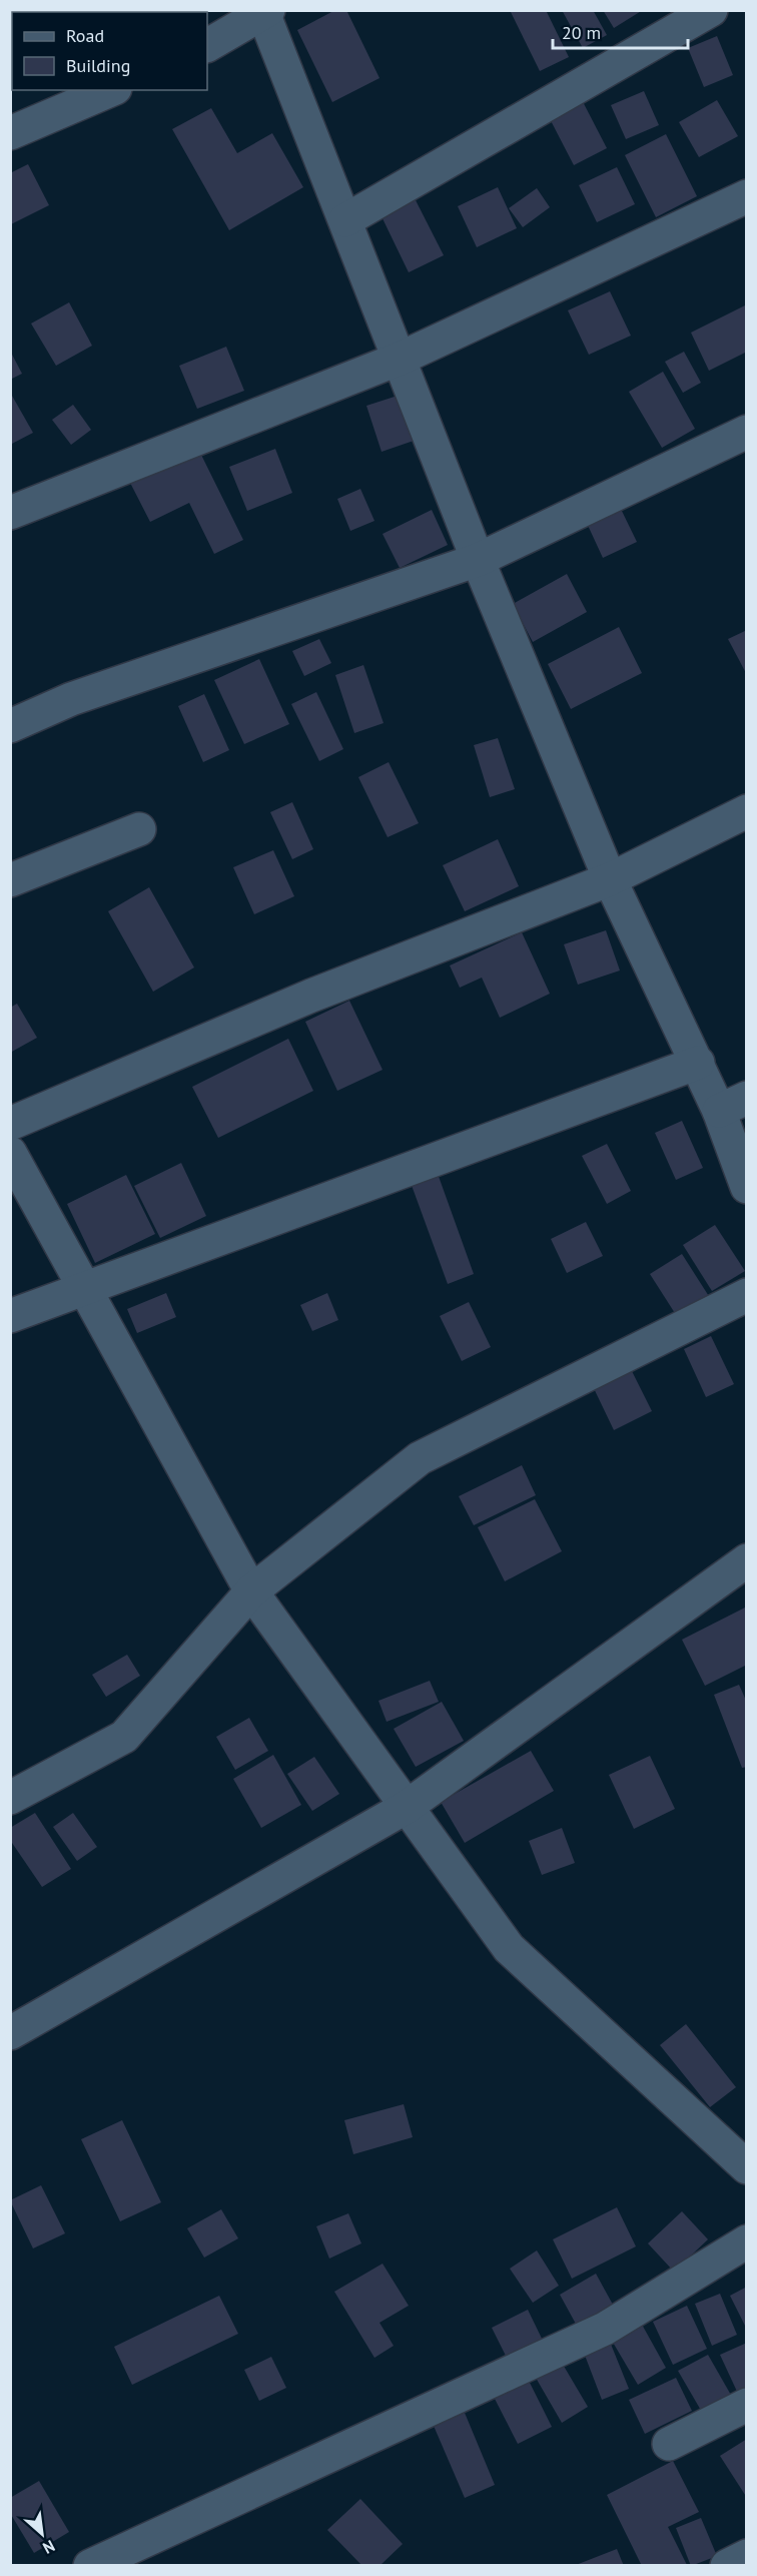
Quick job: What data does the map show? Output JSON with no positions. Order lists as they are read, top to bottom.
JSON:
{
  "legend": ["Road", "Building"],
  "scale_bar": "20 m",
  "north": "bottom right"
}
